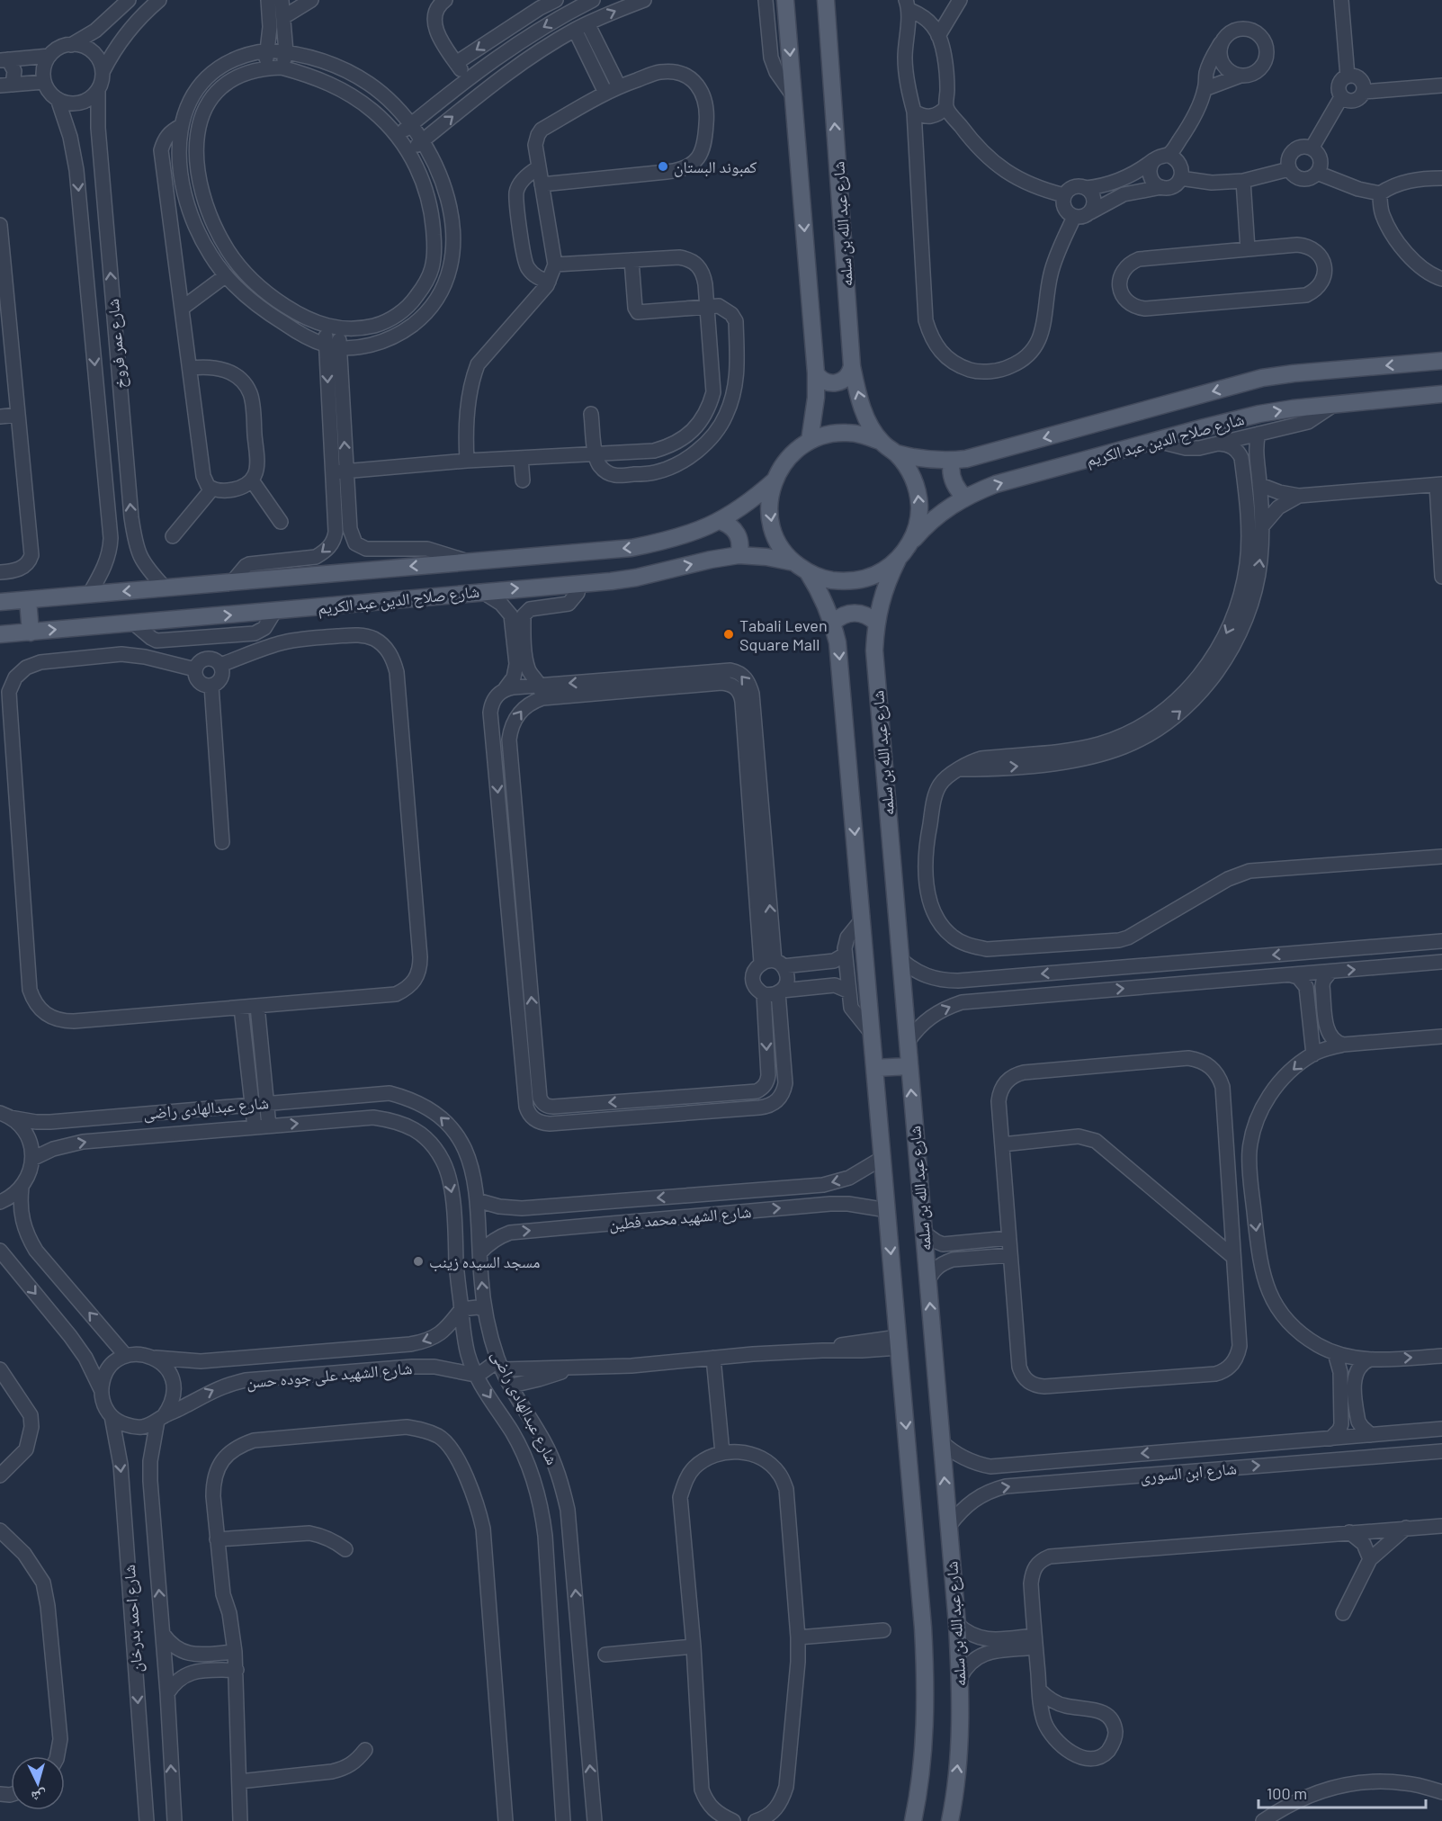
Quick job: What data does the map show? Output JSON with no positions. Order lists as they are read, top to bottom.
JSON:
{
  "streets": {
    "main road": ["شارع عبد الله بن سلمه", "شارع صلاح الدين عبد الكريم"],
    "street": [
      "شارع عمر فروخ",
      "شارع عبدالهادى راضى",
      "شارع الشهيد محمد فطين",
      "شارع الشهيد على جوده حسن",
      "شارع ابن السورى",
      "شارع احمد بدرخان"
    ]
  },
  "crossings": [
    ["شارع عبد الله بن سلمه", "شارع صلاح الدين عبد الكريم"],
    ["شارع عبد الله بن سلمه", "شارع الشهيد محمد فطين"],
    ["شارع عبد الله بن سلمه", "شارع ابن السورى"],
    ["شارع عمر فروخ", "شارع صلاح الدين عبد الكريم"],
    ["شارع عبدالهادى راضى", "شارع الشهيد محمد فطين"],
    ["شارع عبدالهادى راضى", "شارع الشهيد على جوده حسن"],
    ["شارع الشهيد على جوده حسن", "شارع احمد بدرخان"]
  ],
  "places": ["كمبوند البستان", "Tabali Leven Square Mall", "مسجد السيده زينب"],
  "scale_bar": "100 m",
  "north": "bottom"
}
